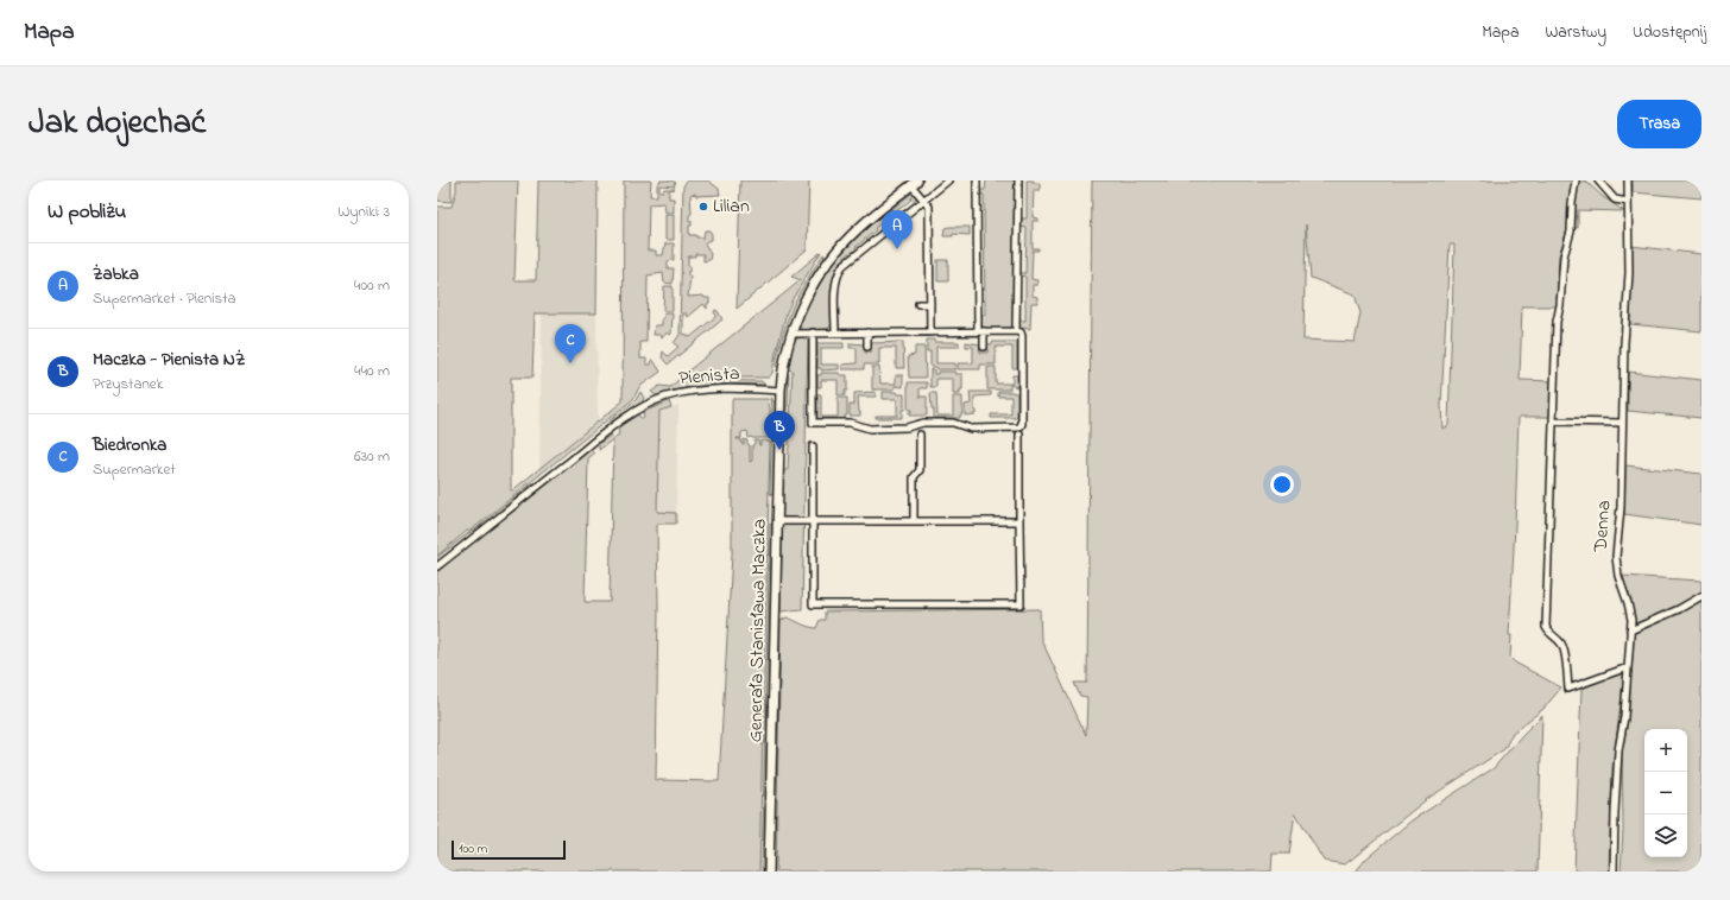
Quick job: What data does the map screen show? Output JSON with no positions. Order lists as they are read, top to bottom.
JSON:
{
  "streets": {
    "street": ["Pienista", "Denna", "Generała Stanisława Maczka"]
  },
  "crossings": [
    ["Pienista", "Generała Stanisława Maczka"]
  ],
  "places": ["Lilian"],
  "scale_bar": "100 m",
  "page": {
    "header": "Mapa",
    "nav": ["Mapa", "Warstwy", "Udostępnij"],
    "title": "Jak dojechać",
    "buttons": "Trasa",
    "heading": ["W pobliżu", "Wyniki: 3"],
    "pins": ["A", "C", "B"],
    "list": [
      {
        "mark": "A",
        "name": "Żabka",
        "note": "Supermarket · Pienista",
        "value": "400 m"
      },
      {
        "mark": "B",
        "name": "Maczka - Pienista NŻ",
        "note": "Przystanek",
        "value": "440 m"
      },
      {
        "mark": "C",
        "name": "Biedronka",
        "note": "Supermarket",
        "value": "630 m"
      }
    ],
    "map_buttons": ["+", "−"],
    "scale": "100 m"
  }
}
